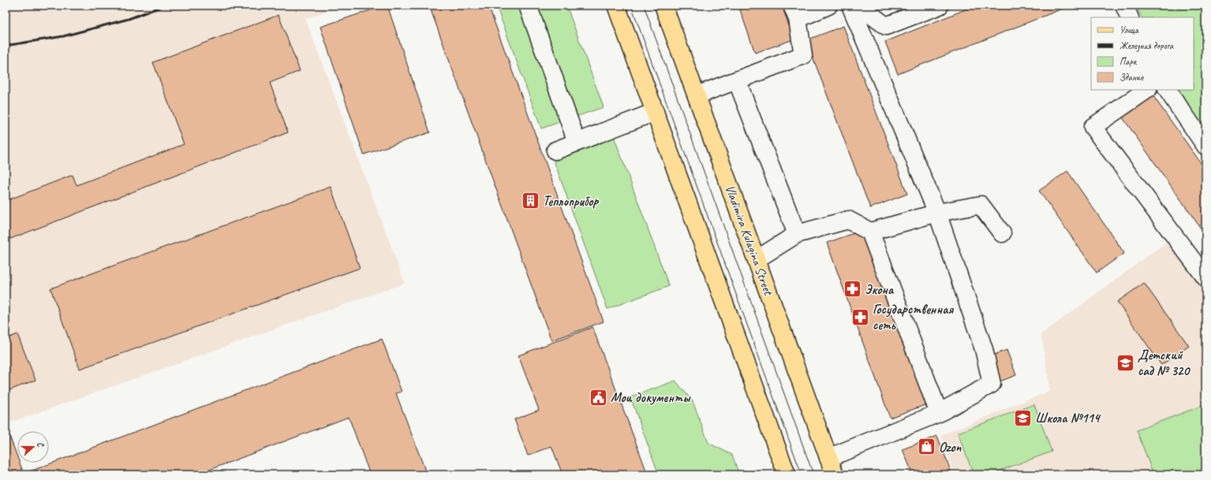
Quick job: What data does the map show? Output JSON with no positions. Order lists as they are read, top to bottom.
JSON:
{
  "streets": {
    "main road": ["Vladimira Kulagina Street"]
  },
  "places": {
    "building": ["Теплоприбор"],
    "pharmacy": ["Экона", "Государственная сеть"],
    "school or university": ["Детский сад № 320", "Школа №114"],
    "public building": ["Мои документы"],
    "shop": ["Ozon"]
  },
  "legend": [
    "Улица",
    "Железная дорога",
    "Парк",
    "Здание"
  ],
  "north": "right"
}
